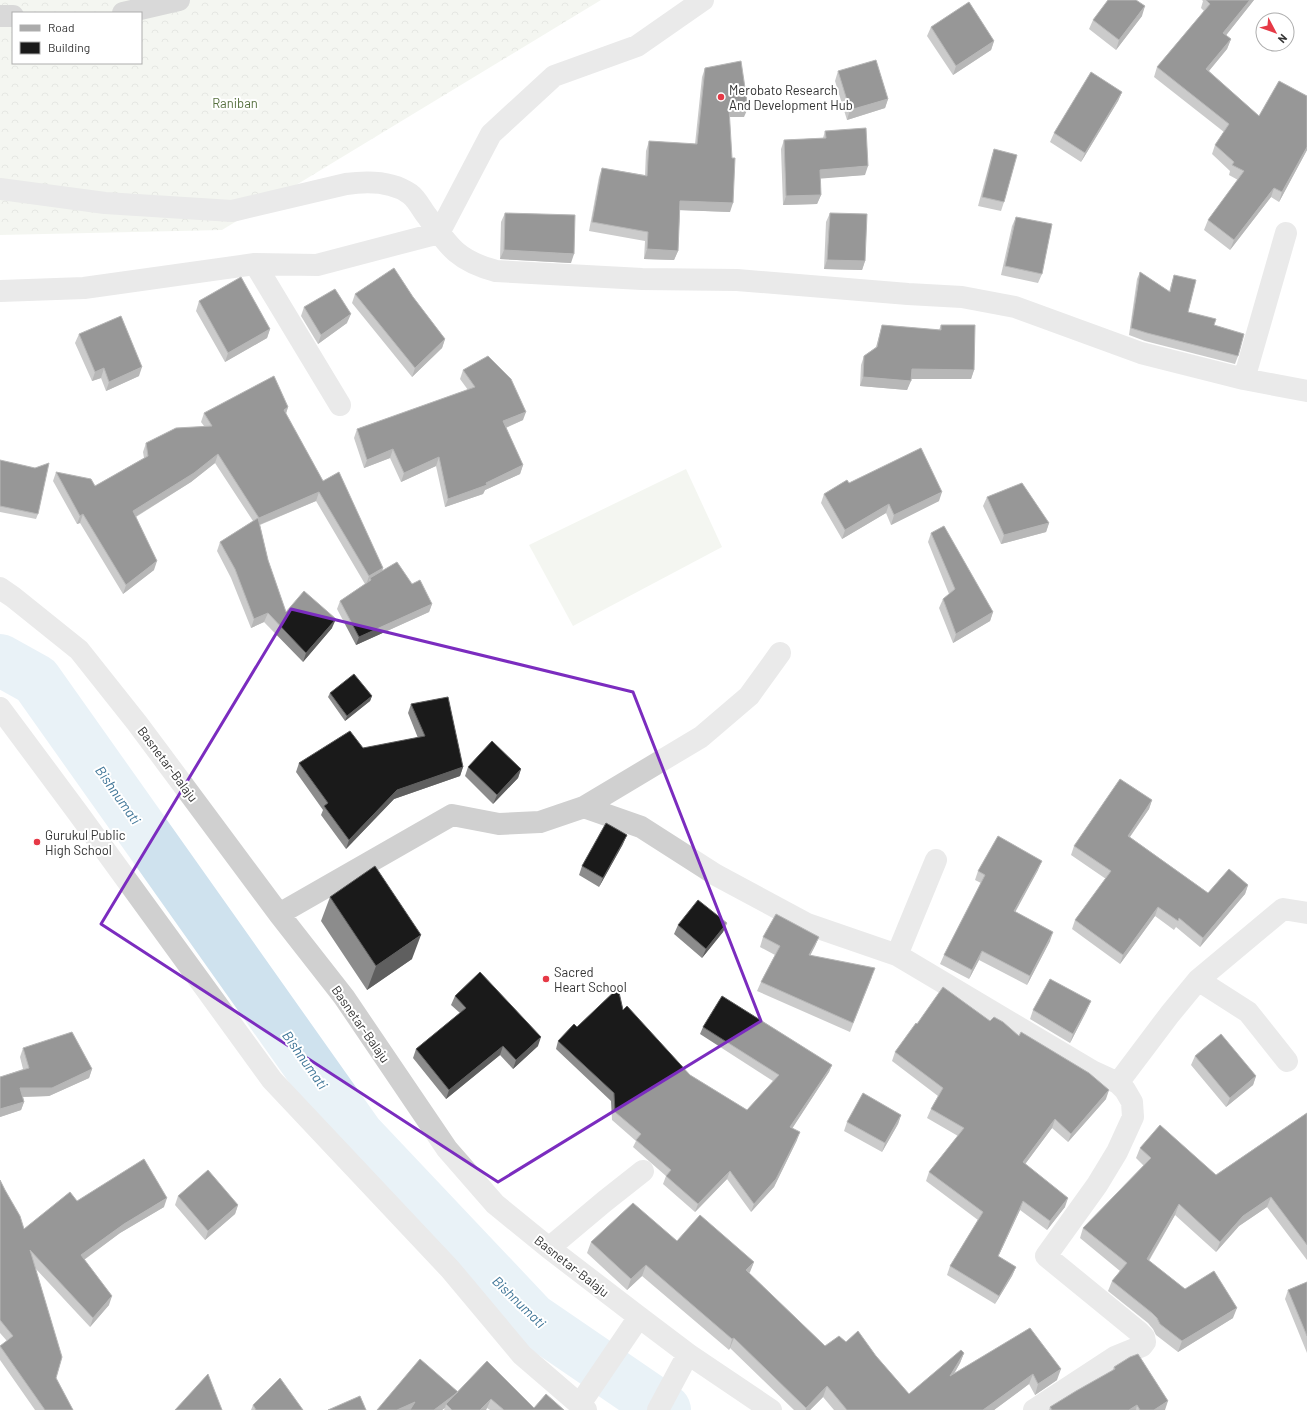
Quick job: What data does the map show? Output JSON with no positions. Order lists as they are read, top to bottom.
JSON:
{
  "streets": {
    "street": ["Basnetar-Balaju"]
  },
  "water": ["Bishnumati"],
  "parks": ["Raniban"],
  "places": ["Merobato Research And Development Hub", "Gurukul Public High School", "Sacred Heart School"],
  "legend": ["Road", "Building"],
  "north": "bottom right"
}
